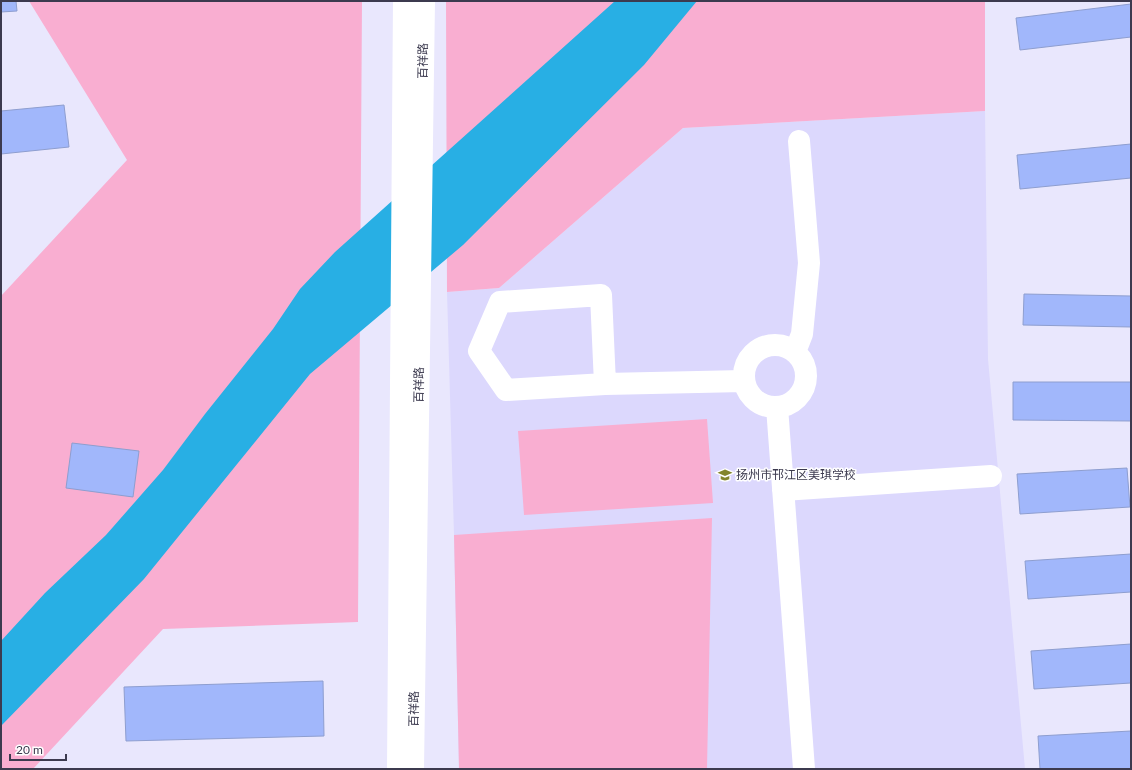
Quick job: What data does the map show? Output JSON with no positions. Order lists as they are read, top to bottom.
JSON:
{
  "streets": {
    "street": ["百祥路"]
  },
  "places": {
    "school or university": ["扬州市邗江区美琪学校"]
  },
  "scale_bar": "20 m"
}
